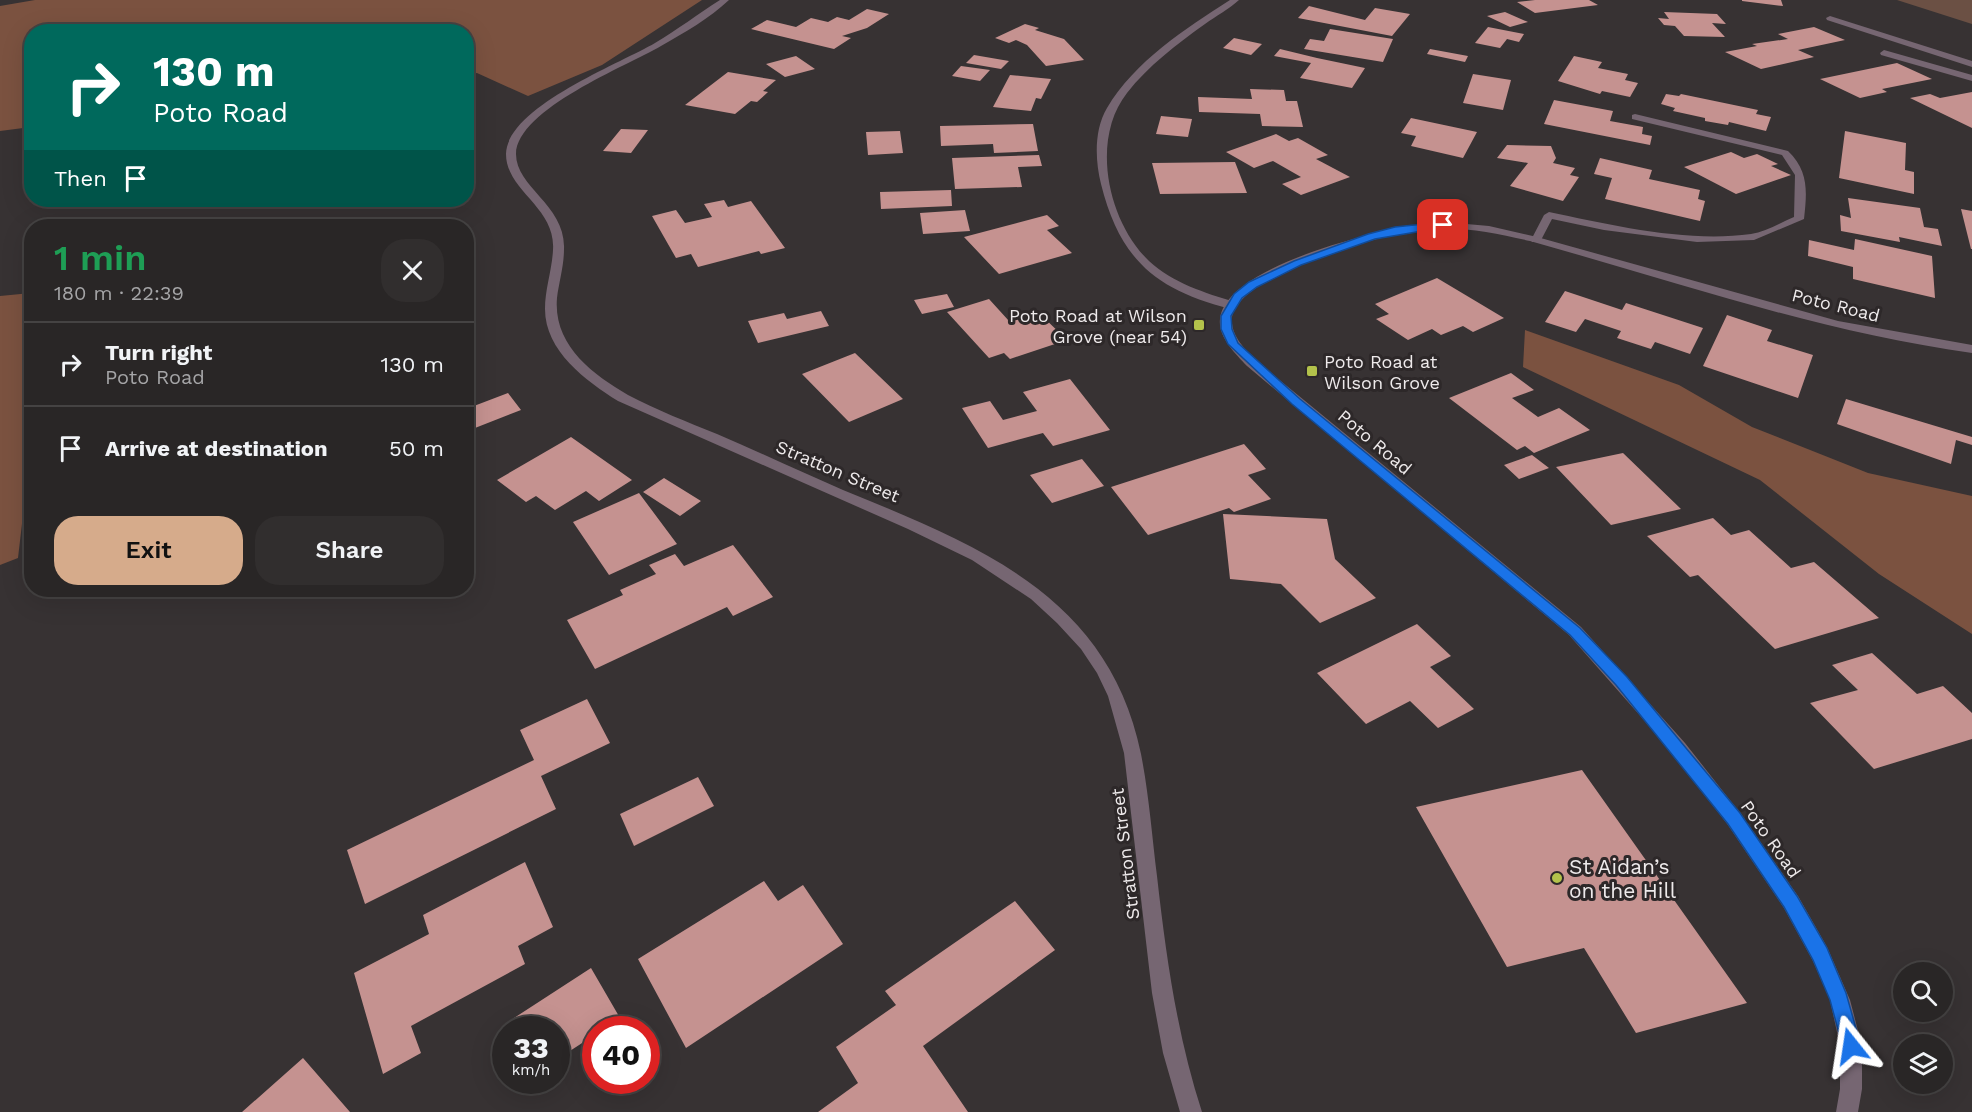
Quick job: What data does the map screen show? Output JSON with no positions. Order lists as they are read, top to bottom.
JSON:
{
  "streets": {
    "street": ["Poto Road", "Stratton Street"]
  },
  "places": {
    "transit": ["Poto Road at Wilson Grove (near 54)", "Poto Road at Wilson Grove"],
    "other": ["St Aidan’s on the Hill"]
  },
  "page": {
    "turn": ["130 m", "Poto Road"],
    "then": "Then",
    "heading": ["1 min", "180 m · 22:39"],
    "list": [
      {
        "name": "Turn right",
        "note": "Poto Road",
        "value": "130 m"
      },
      {
        "name": "Arrive at destination",
        "value": "50 m"
      }
    ],
    "buttons": ["Exit", "Share"],
    "speed": "33 km/h",
    "limit": "40"
  }
}
